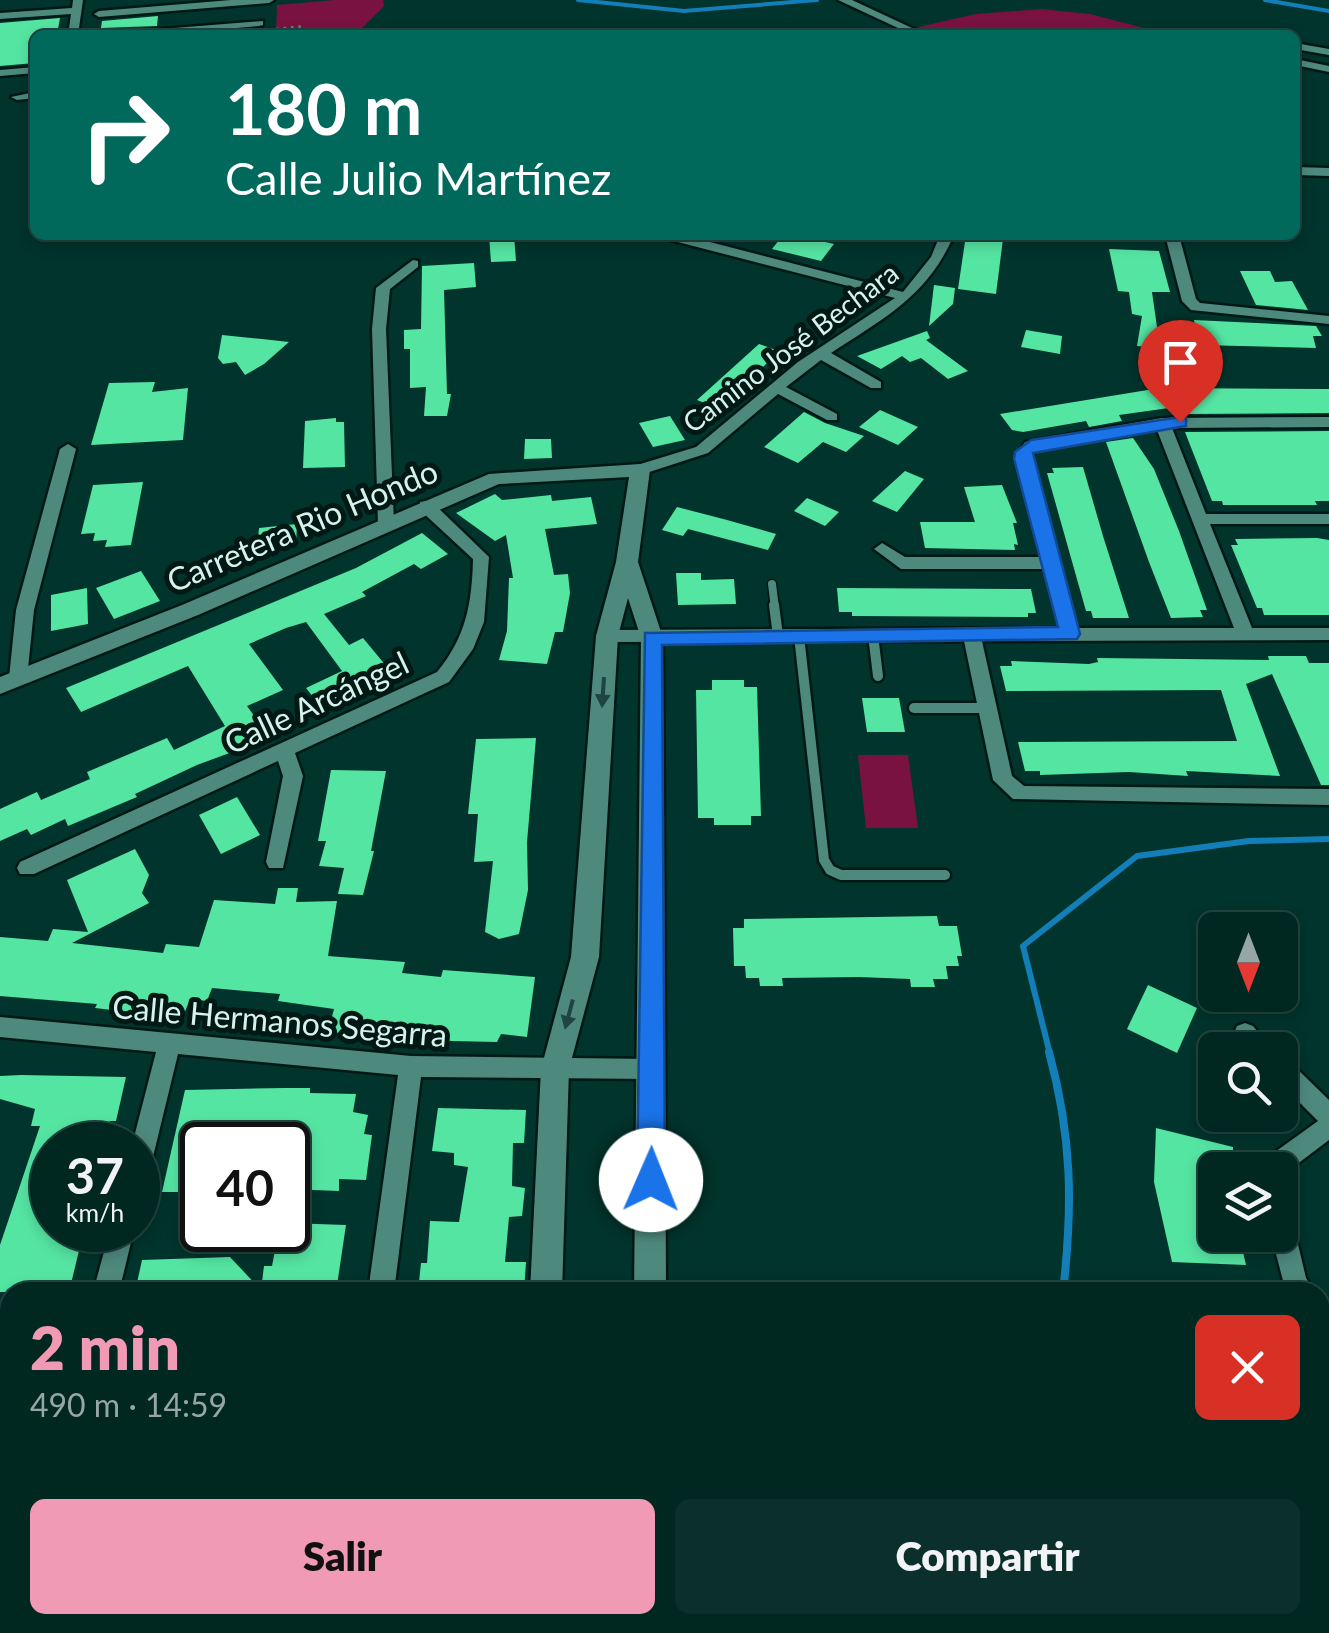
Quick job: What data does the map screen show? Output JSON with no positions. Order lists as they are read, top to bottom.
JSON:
{
  "streets": {
    "street": [
      "Camino José Bechara",
      "Carretera Rio Hondo",
      "Calle Arcángel",
      "Calle Hermanos Segarra"
    ]
  },
  "crossings": [
    ["Camino José Bechara", "Carretera Rio Hondo"],
    ["Carretera Rio Hondo", "Calle Arcángel"]
  ],
  "north": "bottom",
  "page": {
    "turn": ["180 m", "Calle Julio Martínez"],
    "speed": "37 km/h",
    "limit": "40",
    "heading": ["2 min", "490 m · 14:59"],
    "buttons": ["Salir", "Compartir"]
  }
}
